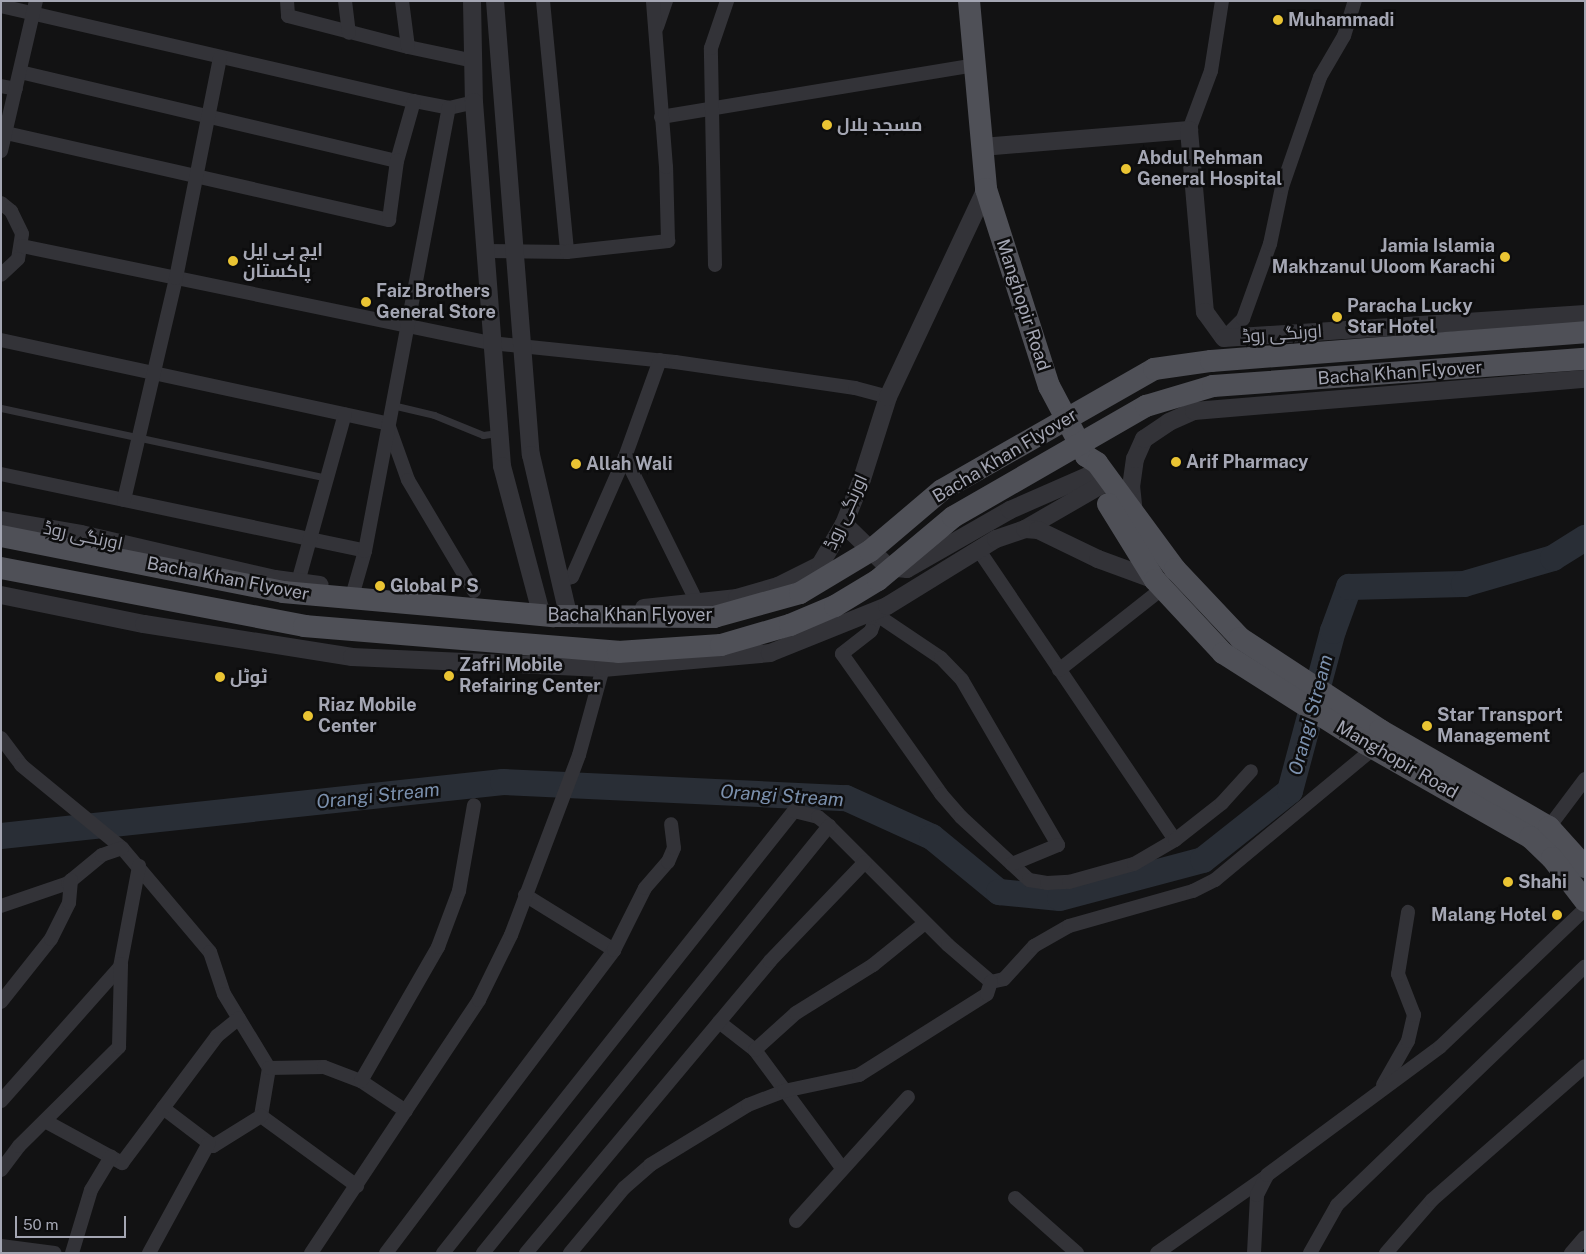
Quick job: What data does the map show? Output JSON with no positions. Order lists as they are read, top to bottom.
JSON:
{
  "streets": {
    "main road": ["Manghopir Road", "Bacha Khan Flyover"],
    "street": ["اورنگی روڈ"]
  },
  "crossings": [
    ["Manghopir Road", "اورنگی روڈ"]
  ],
  "water": ["Orangi Stream"],
  "places": [
    "Muhammadi",
    "مسجد بلال",
    "Abdul Rehman General Hospital",
    "Jamia Islamia Makhzanul Uloom Karachi",
    "ایچ بی ایل پاکستان",
    "Faiz Brothers General Store",
    "Paracha Lucky Star Hotel",
    "Arif Pharmacy",
    "Allah Wali",
    "Global P S",
    "Zafri Mobile Refairing Center",
    "ٹوٹل",
    "Riaz Mobile Center",
    "Star Transport Management",
    "Shahi",
    "Malang Hotel"
  ],
  "scale_bar": "50 m"
}
